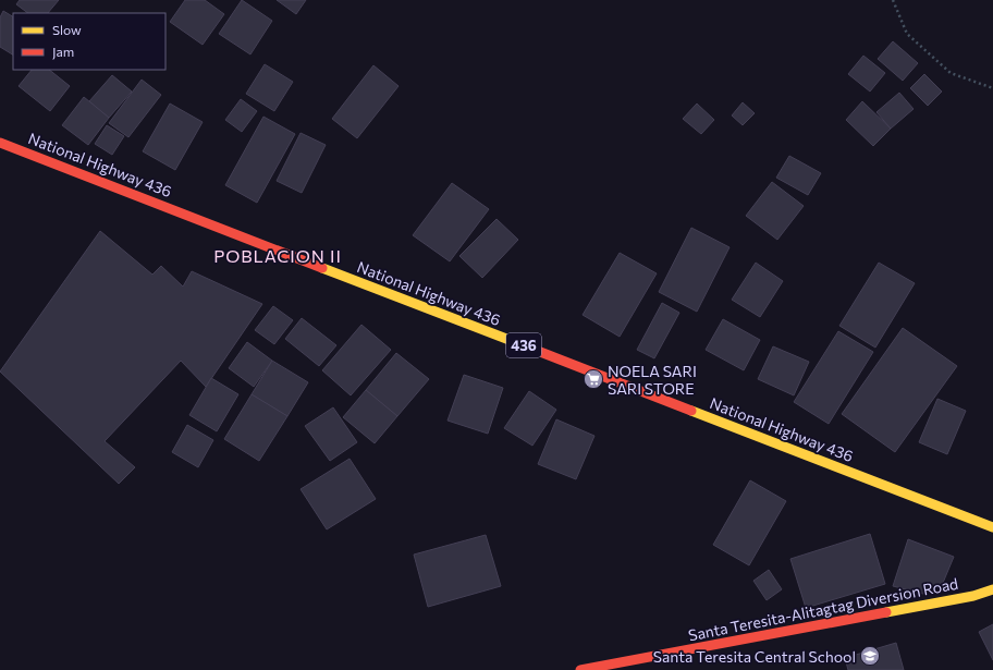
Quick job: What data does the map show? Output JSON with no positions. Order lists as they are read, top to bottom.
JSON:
{
  "streets": {
    "main road": ["National Highway 436", "436", "Santa Teresita-Alitagtag Diversion Road"]
  },
  "districts": ["POBLACION II"],
  "places": {
    "supermarket": ["NOELA SARI SARI STORE"],
    "school or university": ["Santa Teresita Central School"]
  },
  "legend": ["Slow", "Jam"]
}
